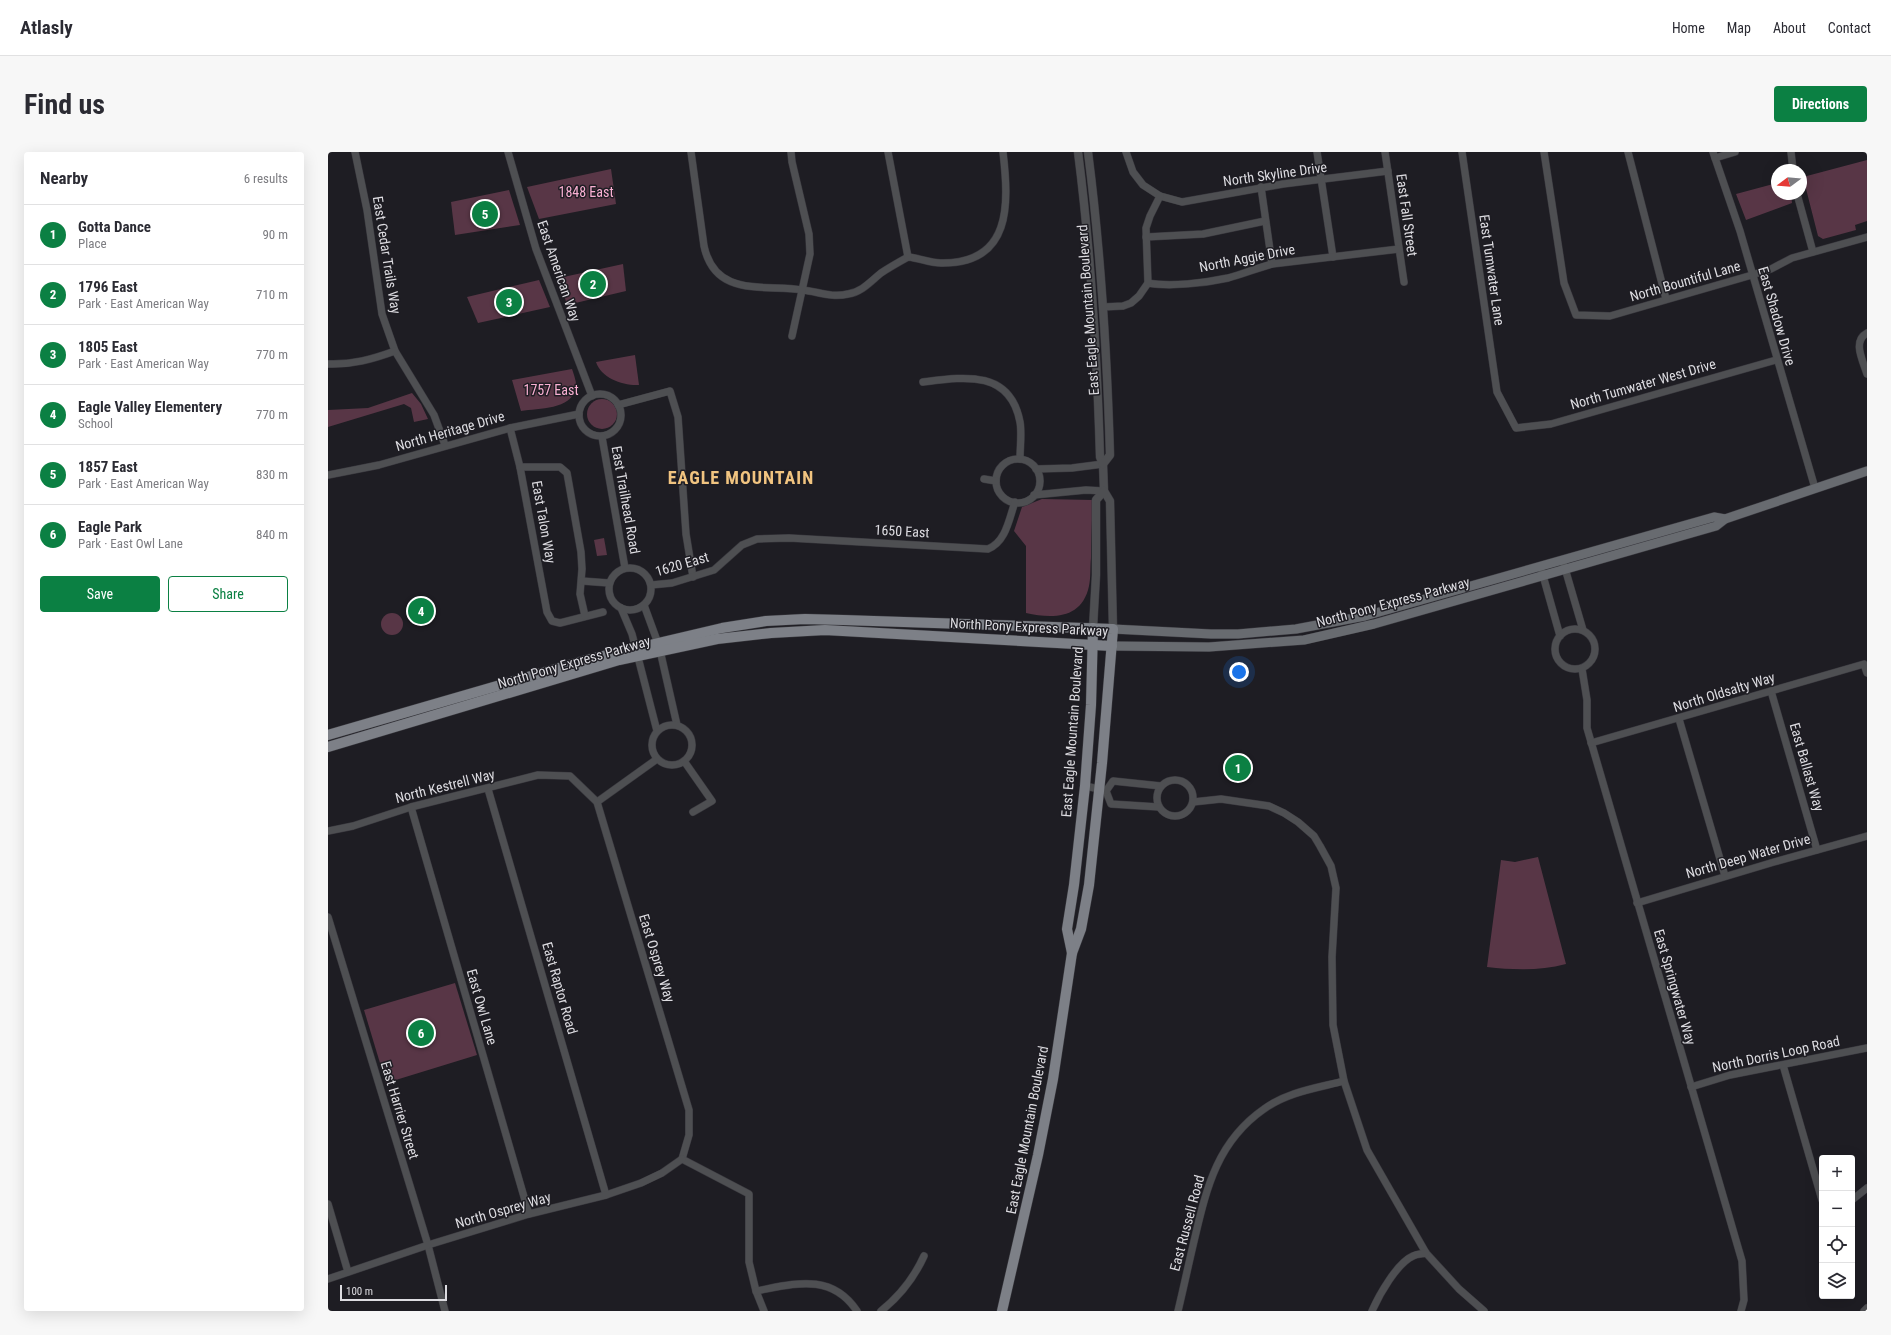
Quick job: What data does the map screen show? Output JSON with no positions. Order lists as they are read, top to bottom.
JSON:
{
  "streets": {
    "main road": ["East Eagle Mountain Boulevard", "North Pony Express Parkway"],
    "street": [
      "North Skyline Drive",
      "East Fall Street",
      "East Cedar Trails Way",
      "North Aggie Drive",
      "East Tumwater Lane",
      "East American Way",
      "North Bountiful Lane",
      "East Shadow Drive",
      "North Tumwater West Drive",
      "North Heritage Drive",
      "East Trailhead Road",
      "East Talon Way",
      "1650 East",
      "1620 East",
      "North Oldsalty Way",
      "East Ballast Way",
      "North Kestrell Way",
      "North Deep Water Drive",
      "East Osprey Way",
      "East Springwater Way",
      "East Raptor Road",
      "East Owl Lane",
      "North Dorris Loop Road",
      "East Harrier Street",
      "North Osprey Way",
      "East Russell Road"
    ]
  },
  "crossings": [
    ["North Skyline Drive", "East Fall Street"],
    ["East Fall Street", "North Aggie Drive"],
    ["East Cedar Trails Way", "North Heritage Drive"],
    ["East Tumwater Lane", "North Tumwater West Drive"],
    ["East American Way", "North Heritage Drive"],
    ["East American Way", "East Trailhead Road"],
    ["North Bountiful Lane", "East Shadow Drive"],
    ["East Eagle Mountain Boulevard", "North Pony Express Parkway"],
    ["East Shadow Drive", "North Tumwater West Drive"],
    ["East Shadow Drive", "North Pony Express Parkway"],
    ["North Heritage Drive", "East Trailhead Road"],
    ["North Heritage Drive", "East Talon Way"],
    ["East Trailhead Road", "1620 East"],
    ["1650 East", "1620 East"],
    ["North Oldsalty Way", "East Ballast Way"],
    ["North Oldsalty Way", "East Springwater Way"],
    ["East Ballast Way", "North Deep Water Drive"],
    ["North Kestrell Way", "East Osprey Way"],
    ["North Kestrell Way", "East Raptor Road"],
    ["North Kestrell Way", "East Owl Lane"],
    ["North Deep Water Drive", "East Springwater Way"],
    ["East Osprey Way", "North Osprey Way"],
    ["East Springwater Way", "North Dorris Loop Road"],
    ["East Raptor Road", "North Osprey Way"],
    ["East Owl Lane", "North Osprey Way"],
    ["East Harrier Street", "North Osprey Way"]
  ],
  "districts": ["EAGLE MOUNTAIN"],
  "parks": ["1848 East", "1757 East"],
  "scale_bar": "100 m",
  "north": "left",
  "page": {
    "header": "Atlasly",
    "nav": [
      "Home",
      "Map",
      "About",
      "Contact"
    ],
    "buttons": [
      "Directions",
      ["Save", "Share"]
    ],
    "title": "Find us",
    "heading": ["Nearby", "6 results"],
    "pins": [
      "5",
      "2",
      "3",
      "4",
      "1",
      "6"
    ],
    "list": [
      {
        "mark": "1",
        "name": "Gotta Dance",
        "note": "Place",
        "value": "90 m"
      },
      {
        "mark": "2",
        "name": "1796 East",
        "note": "Park · East American Way",
        "value": "710 m"
      },
      {
        "mark": "3",
        "name": "1805 East",
        "note": "Park · East American Way",
        "value": "770 m"
      },
      {
        "mark": "4",
        "name": "Eagle Valley Elementery",
        "note": "School",
        "value": "770 m"
      },
      {
        "mark": "5",
        "name": "1857 East",
        "note": "Park · East American Way",
        "value": "830 m"
      },
      {
        "mark": "6",
        "name": "Eagle Park",
        "note": "Park · East Owl Lane",
        "value": "840 m"
      }
    ],
    "map_buttons": ["+", "−"],
    "scale": "100 m"
  }
}
